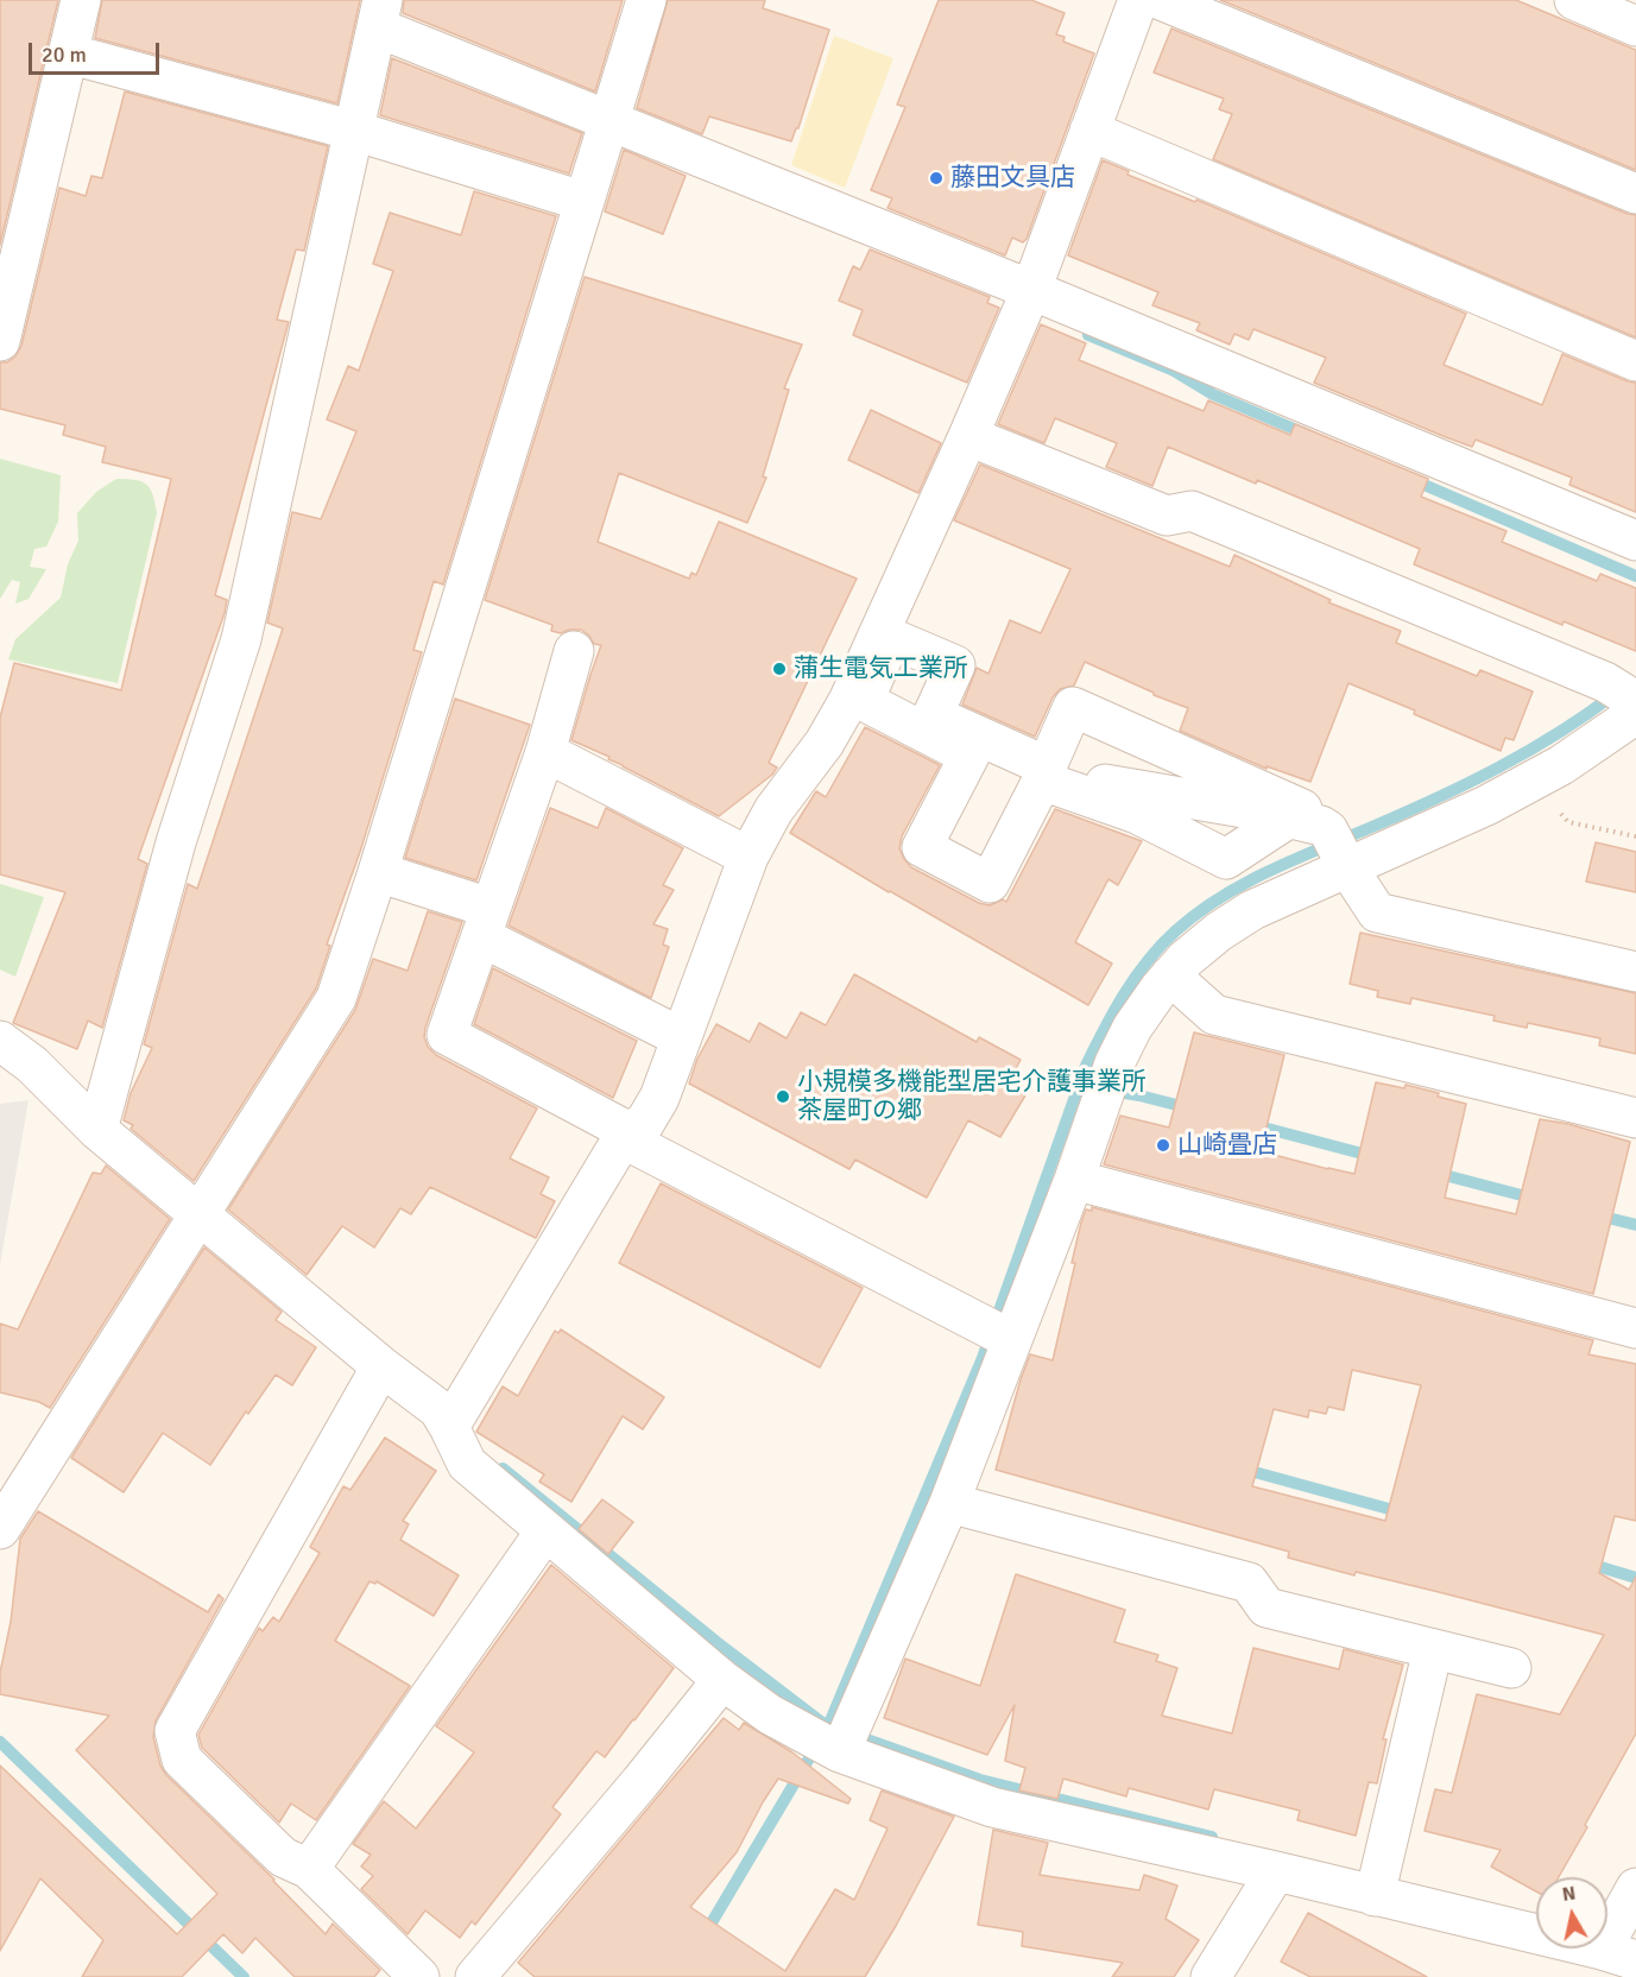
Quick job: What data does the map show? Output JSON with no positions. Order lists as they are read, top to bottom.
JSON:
{
  "places": [
    "藤田文具店",
    "蒲生電気工業所",
    "小規模多機能型居宅介護事業所 茶屋町の郷",
    "山崎畳店"
  ],
  "scale_bar": "20 m",
  "north": "top"
}
